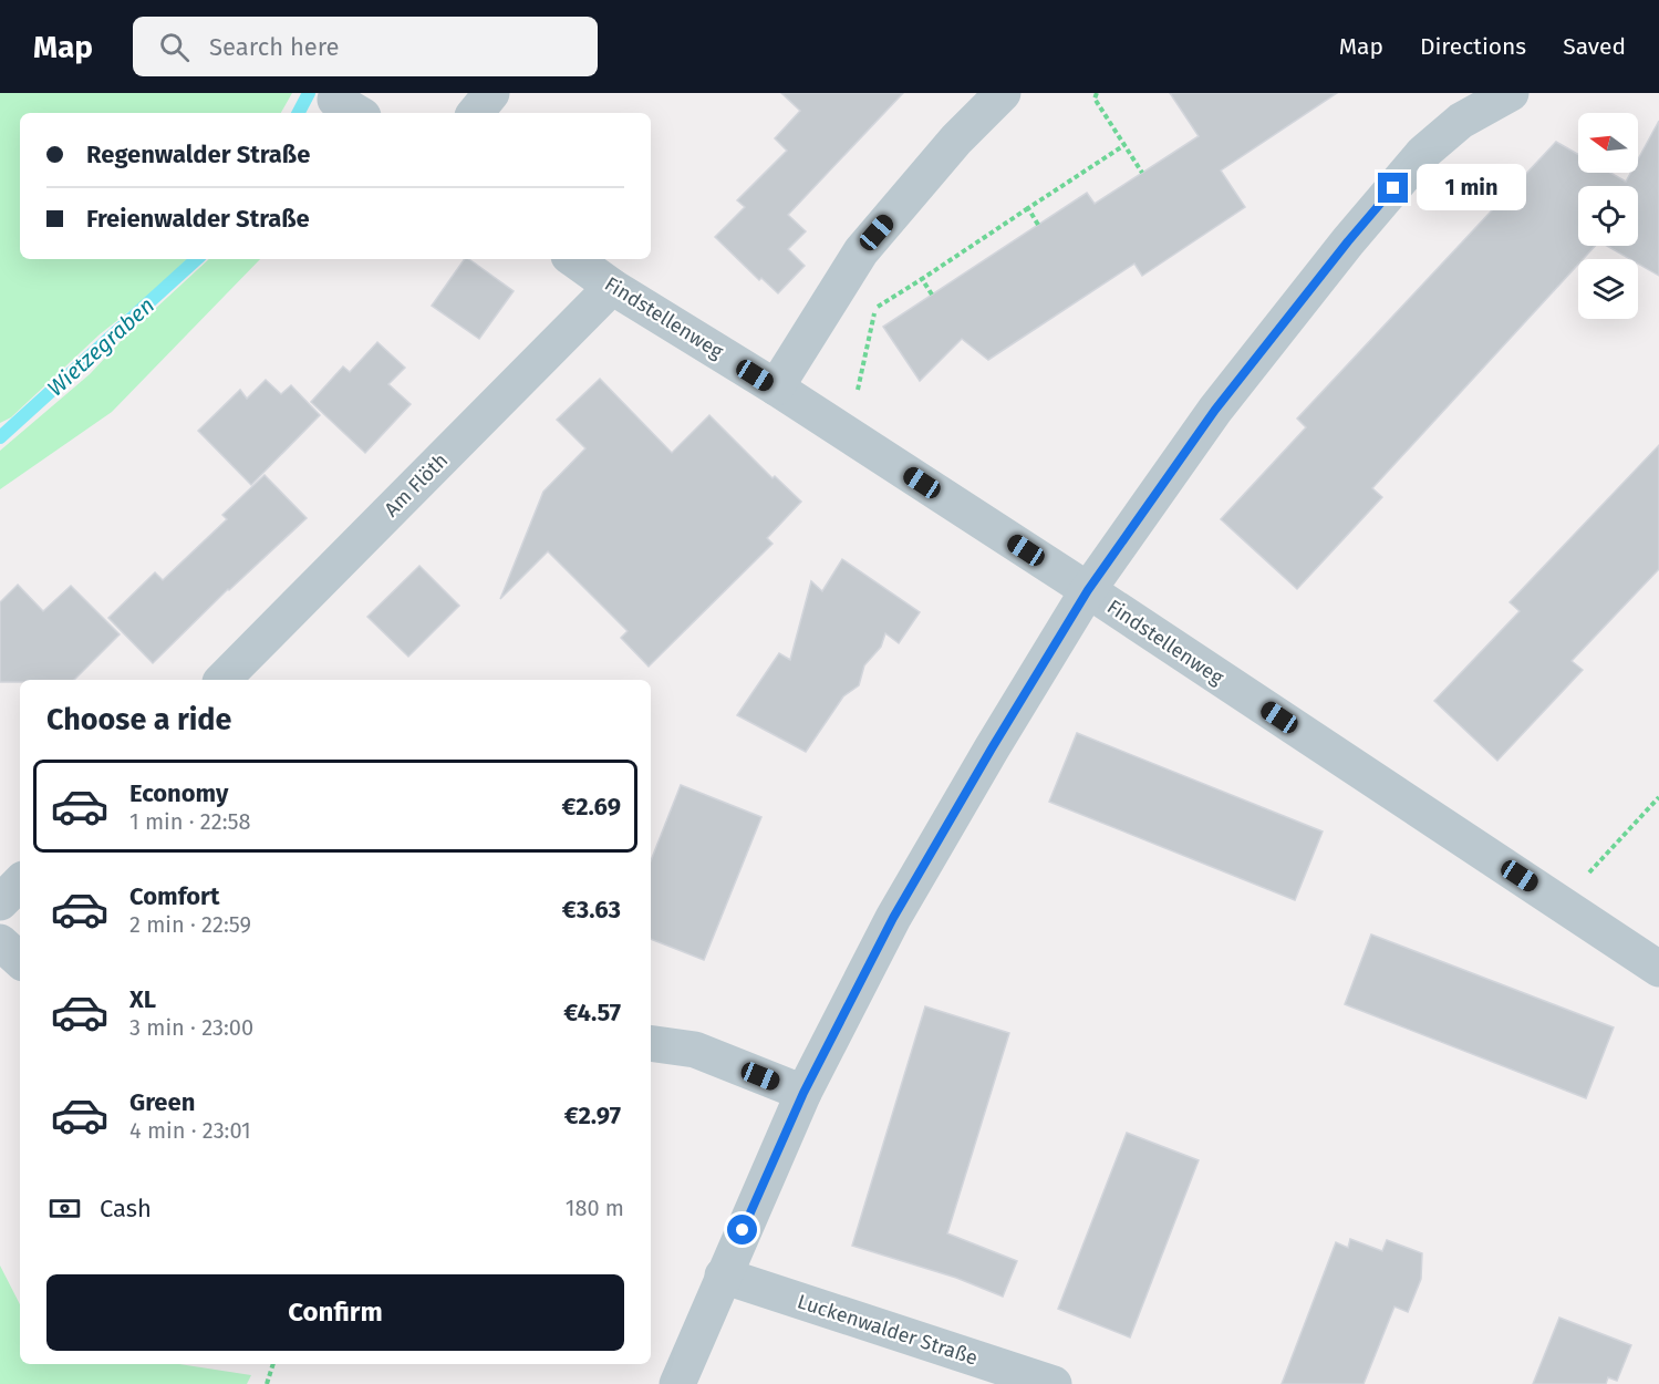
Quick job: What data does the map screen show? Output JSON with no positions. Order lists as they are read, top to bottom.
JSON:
{
  "streets": {
    "street": ["Findstellenweg", "Am Flöth", "Luckenwalder Straße"]
  },
  "crossings": [
    ["Findstellenweg", "Am Flöth"]
  ],
  "water": ["Wietzegraben"],
  "north": "left",
  "page": {
    "header": "Map",
    "search": "Search here",
    "nav": ["Map", "Directions", "Saved"],
    "banner": ["Regenwalder Straße", "Freienwalder Straße"],
    "bubble": "1 min",
    "heading": "Choose a ride",
    "list": [
      {
        "name": "Economy",
        "note": "1 min · 22:58",
        "value": "€2.69"
      },
      {
        "name": "Comfort",
        "note": "2 min · 22:59",
        "value": "€3.63"
      },
      {
        "name": "XL",
        "note": "3 min · 23:00",
        "value": "€4.57"
      },
      {
        "name": "Green",
        "note": "4 min · 23:01",
        "value": "€2.97"
      }
    ],
    "pay": ["Cash", "180 m"],
    "buttons": "Confirm"
  }
}
